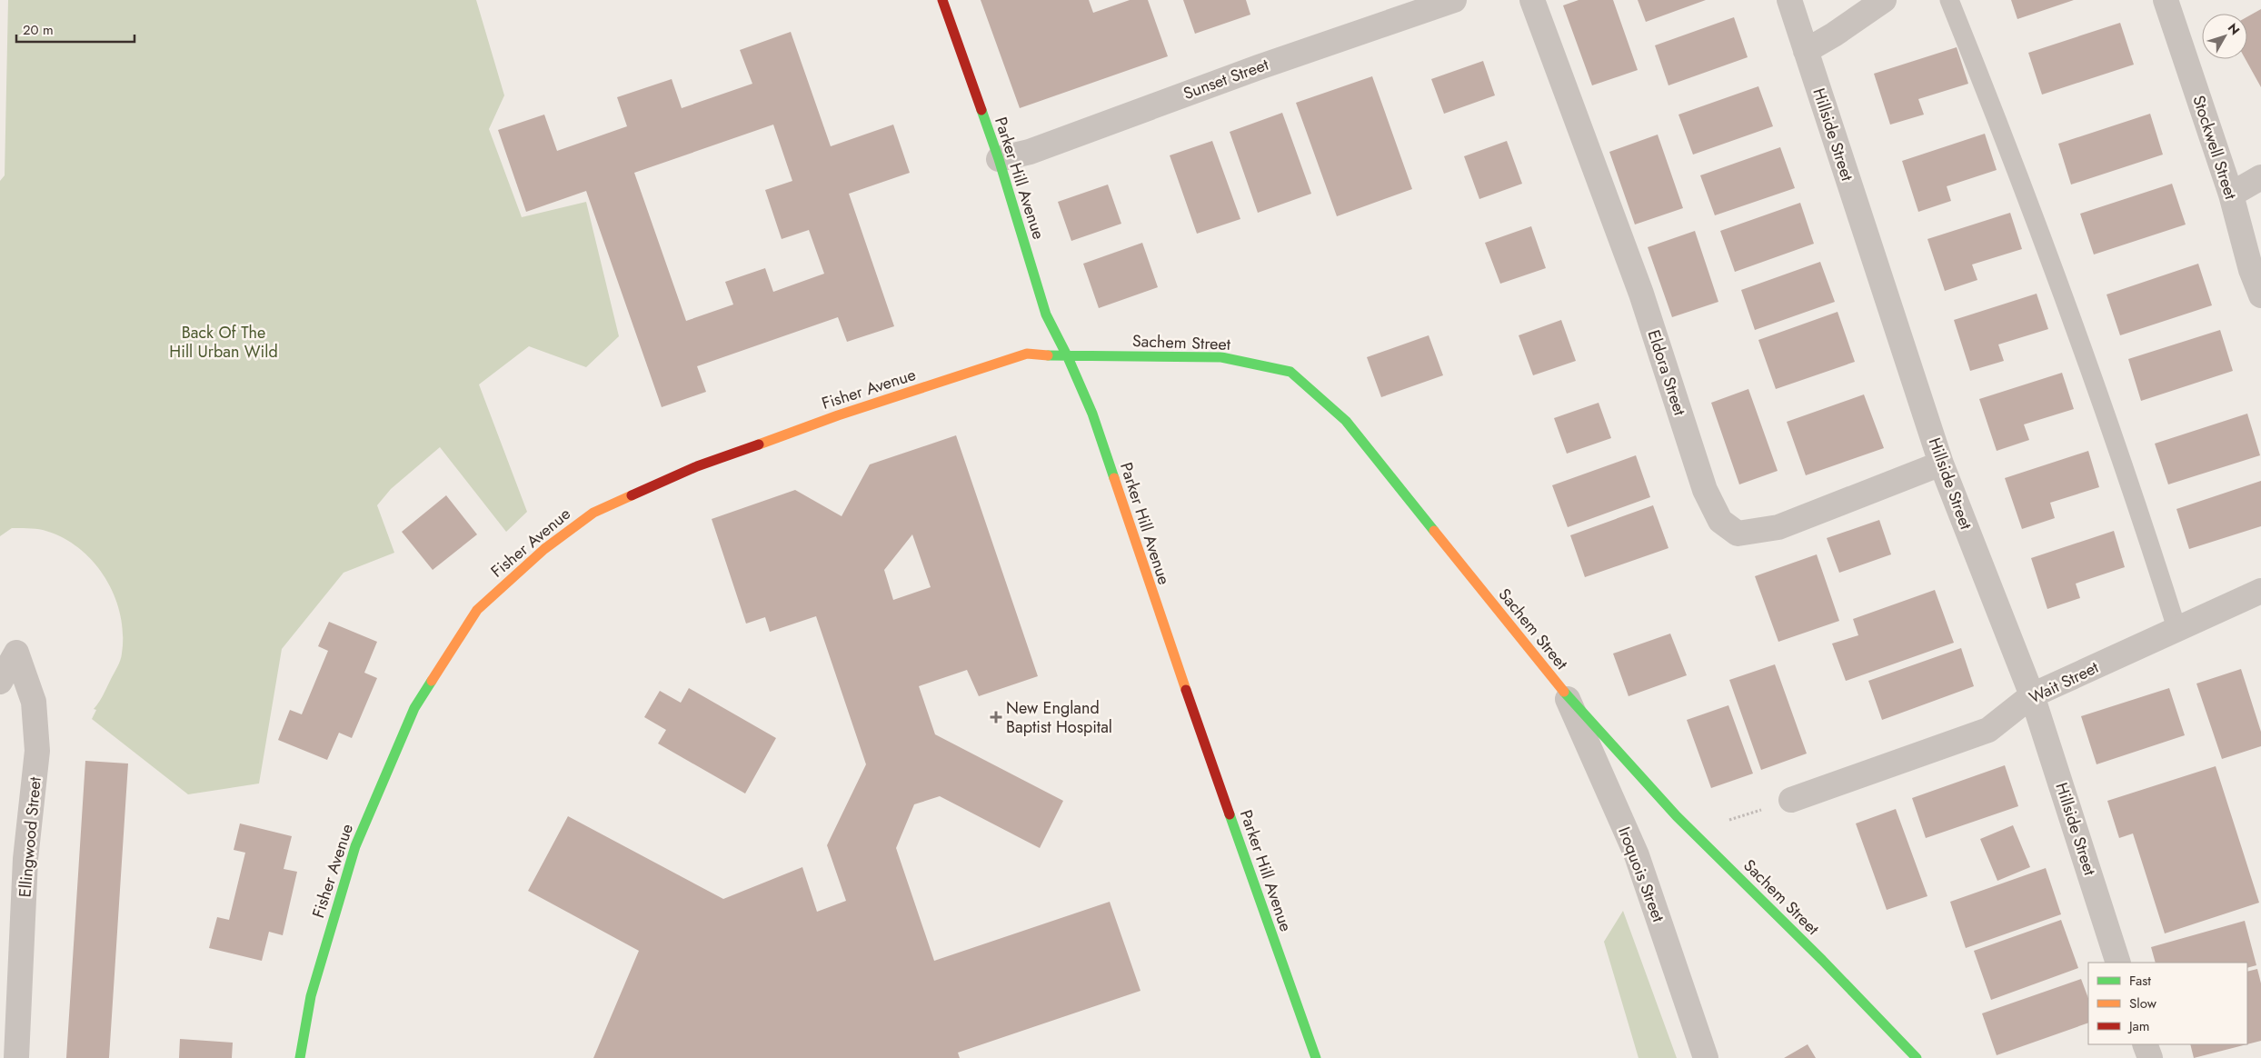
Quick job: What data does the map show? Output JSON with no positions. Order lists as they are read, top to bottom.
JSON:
{
  "streets": {
    "street": [
      "Sunset Street",
      "Hillside Street",
      "Stockwell Street",
      "Parker Hill Avenue",
      "Sachem Street",
      "Eldora Street",
      "Fisher Avenue",
      "Wait Street",
      "Ellingwood Street",
      "Iroquois Street"
    ]
  },
  "crossings": [
    ["Sunset Street", "Parker Hill Avenue"],
    ["Hillside Street", "Eldora Street"],
    ["Hillside Street", "Wait Street"],
    ["Parker Hill Avenue", "Sachem Street"],
    ["Parker Hill Avenue", "Fisher Avenue"],
    ["Sachem Street", "Fisher Avenue"],
    ["Sachem Street", "Iroquois Street"]
  ],
  "parks": ["Back Of The Hill Urban Wild"],
  "places": {
    "health": ["New England Baptist Hospital"]
  },
  "legend": ["Fast", "Slow", "Jam"],
  "scale_bar": "20 m",
  "north": "top right"
}
